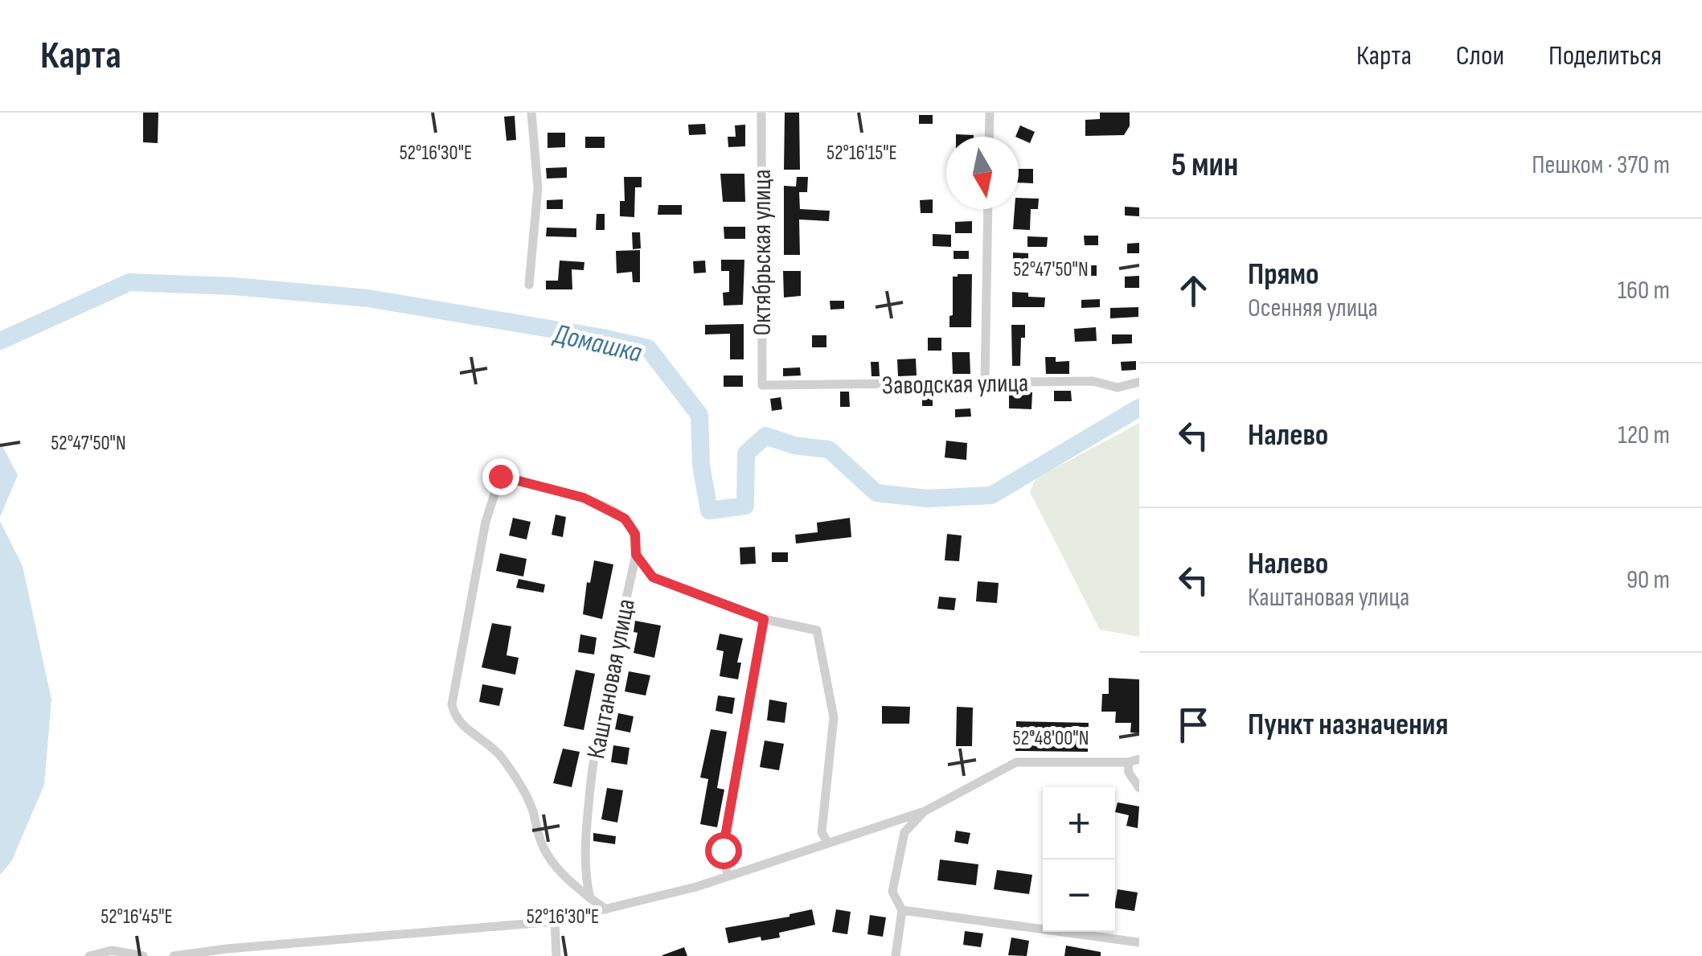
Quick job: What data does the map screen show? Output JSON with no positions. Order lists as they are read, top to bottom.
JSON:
{
  "streets": {
    "street": ["Октябрьская улица", "Заводская улица", "Каштановая улица"]
  },
  "crossings": [
    ["Октябрьская улица", "Заводская улица"]
  ],
  "water": ["Домашка"],
  "north": "bottom",
  "page": {
    "header": "Карта",
    "nav": ["Карта", "Слои", "Поделиться"],
    "heading": ["5 мин", "Пешком · 370 m"],
    "list": [
      ["Прямо", "Осенняя улица", "160 m"],
      ["Налево", "120 m"],
      ["Налево", "Каштановая улица", "90 m"],
      "Пункт назначения"
    ],
    "map_buttons": ["+", "−"]
  },
  "coordinates": [
    "52°16'30\"E",
    "52°16'15\"E",
    "52°47'50\"N",
    "52°48'00\"N",
    "52°16'45\"E"
  ]
}
